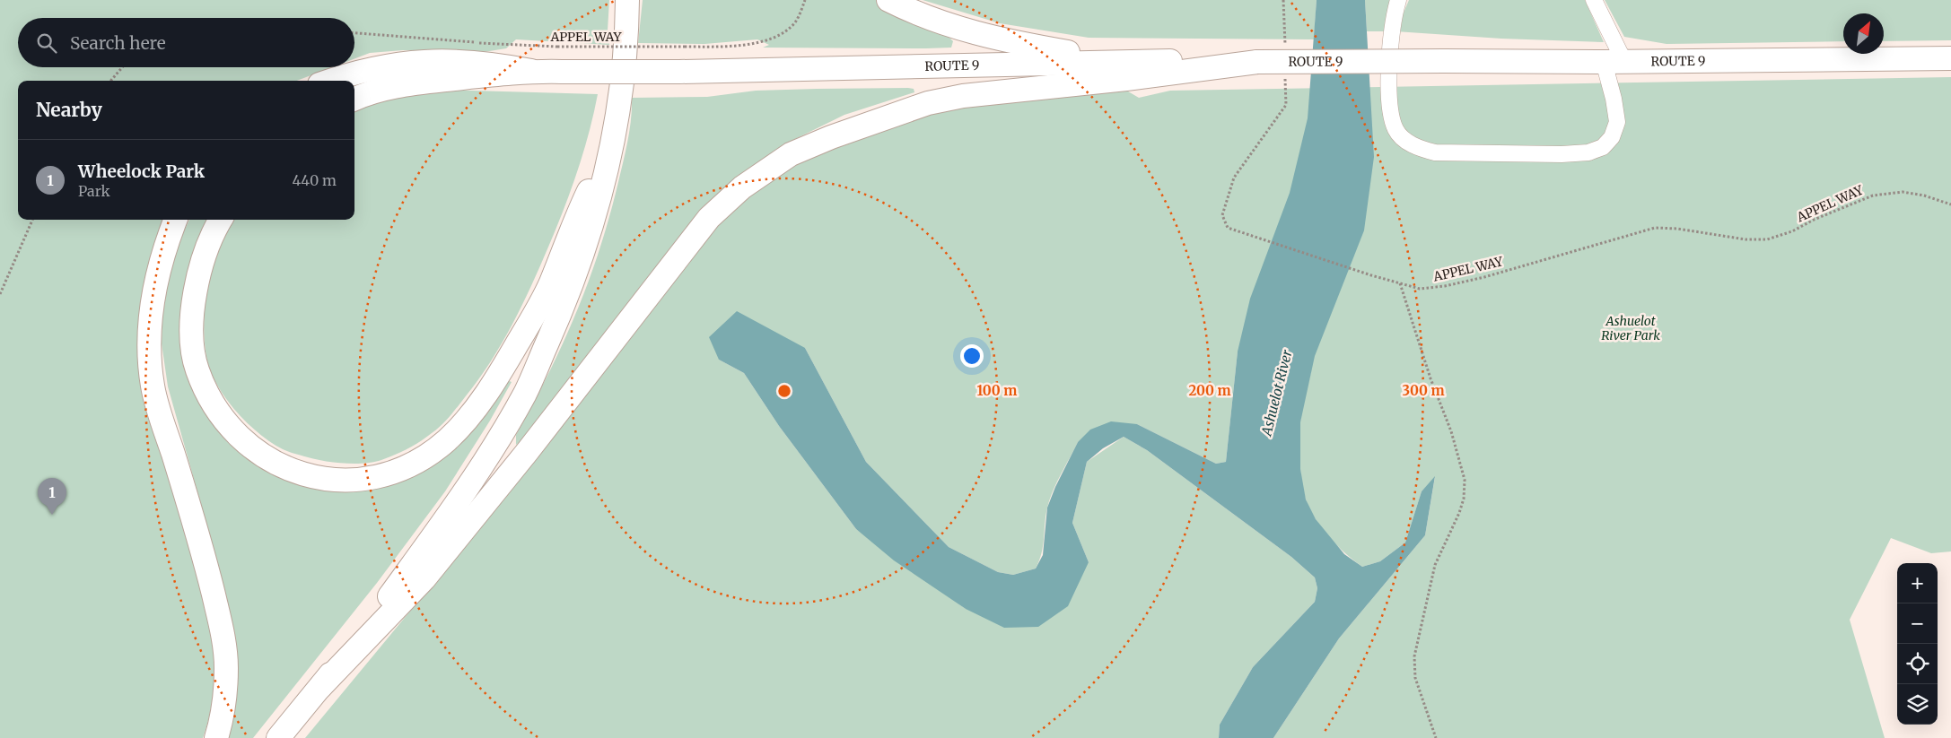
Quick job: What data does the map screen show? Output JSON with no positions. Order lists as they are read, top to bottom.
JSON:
{
  "streets": {
    "highway": ["ROUTE 9"],
    "path": ["APPEL WAY"]
  },
  "water": ["Ashuelot River"],
  "parks": ["Ashuelot River Park"],
  "north": "top right",
  "page": {
    "search": "Search here",
    "heading": "Nearby",
    "list": [
      {
        "mark": "1",
        "name": "Wheelock Park",
        "note": "Park",
        "value": "440 m"
      }
    ],
    "pins": "1",
    "map_buttons": ["+", "−"]
  },
  "rings": ["100 m", "200 m", "300 m"]
}
